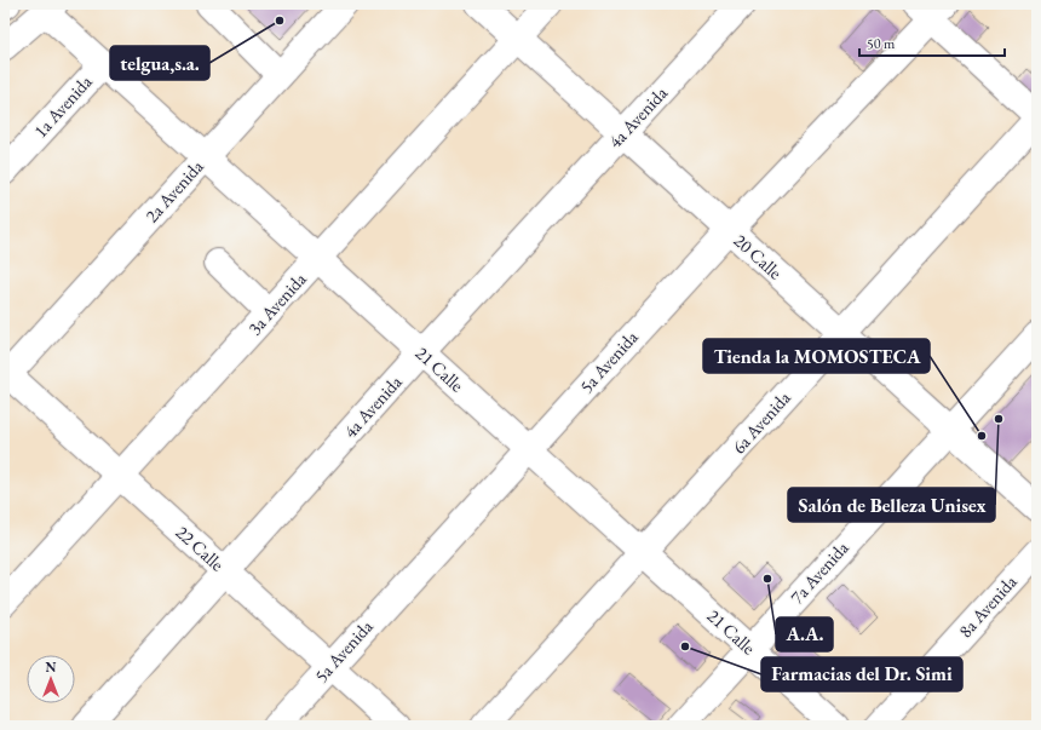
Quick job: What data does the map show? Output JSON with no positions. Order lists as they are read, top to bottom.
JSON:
{
  "streets": {
    "main road": [
      "1a Avenida",
      "4a Avenida",
      "2a Avenida",
      "20 Calle",
      "3a Avenida",
      "5a Avenida",
      "21 Calle",
      "6a Avenida",
      "22 Calle",
      "7a Avenida",
      "8a Avenida"
    ]
  },
  "crossings": [
    ["1a Avenida", "21 Calle"],
    ["4a Avenida", "20 Calle"],
    ["4a Avenida", "21 Calle"],
    ["4a Avenida", "22 Calle"],
    ["2a Avenida", "21 Calle"],
    ["2a Avenida", "22 Calle"],
    ["20 Calle", "3a Avenida"],
    ["20 Calle", "5a Avenida"],
    ["20 Calle", "6a Avenida"],
    ["20 Calle", "7a Avenida"],
    ["3a Avenida", "21 Calle"],
    ["3a Avenida", "22 Calle"],
    ["5a Avenida", "21 Calle"],
    ["5a Avenida", "22 Calle"],
    ["21 Calle", "6a Avenida"],
    ["21 Calle", "7a Avenida"]
  ],
  "places": [
    "telgua,s.a.",
    "Salón de Belleza Unisex",
    "Tienda la MOMOSTECA",
    "A.A.",
    "Farmacias del Dr. Simi"
  ],
  "scale_bar": "50 m",
  "north": "top"
}
